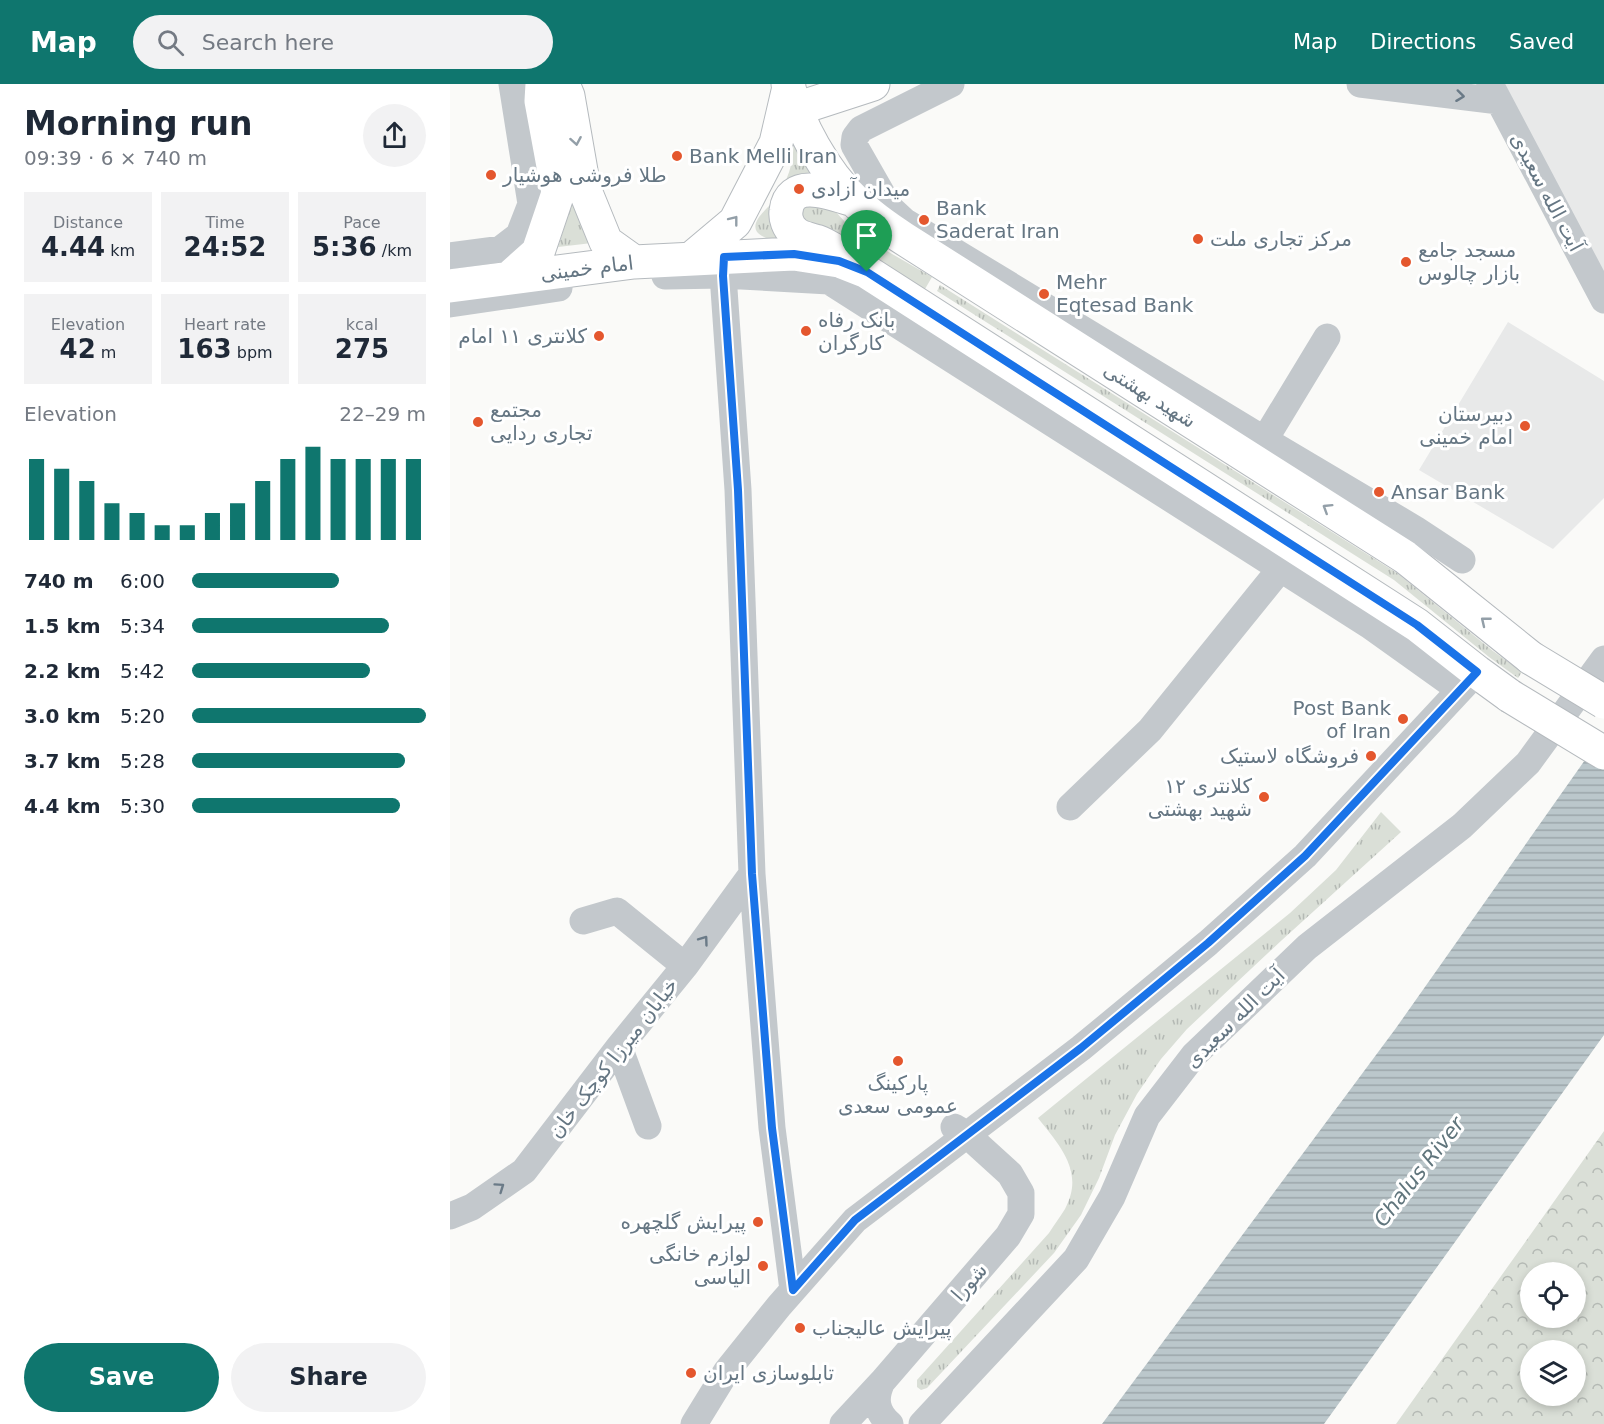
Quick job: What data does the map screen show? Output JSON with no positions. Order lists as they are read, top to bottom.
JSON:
{
  "streets": {
    "main road": ["امام خمینی", "شهید بهشتی"],
    "street": ["آیت الله سعیدی", "خیابان میرزا کوچک خان", "شورا"]
  },
  "one_way": ["خیابان میرزا کوچک خان"],
  "water": ["Chalus River"],
  "places": [
    "Bank Melli Iran",
    "طلا فروشی هوشیار",
    "میدان آزادی",
    "Bank Saderat Iran",
    "مرکز تجاری ملت",
    "مسجد جامع بازار چالوس",
    "Mehr Eqtesad Bank",
    "بانک رفاه کارگران",
    "کلانتری ۱۱ امام",
    "مجتمع تجاری ردایی",
    "دبیرستان امام خمینی",
    "Ansar Bank",
    "Post Bank of Iran",
    "فروشگاه لاستیک",
    "کلانتری ۱۲ شهید بهشتی",
    "پارکینگ عمومی سعدی",
    "پیرایش گلچهره",
    "لوازم خانگی الیاسی",
    "پیرایش عالیجناب",
    "تابلوسازی ایران"
  ],
  "page": {
    "header": "Map",
    "search": "Search here",
    "nav": ["Map", "Directions", "Saved"],
    "heading": ["Morning run", "09:39 · 6 × 740 m"],
    "stats": [
      ["Distance", "4.44 km"],
      ["Time", "24:52"],
      ["Pace", "5:36 /km"],
      ["Elevation", "42 m"],
      ["Heart rate", "163 bpm"],
      ["kcal", "275"]
    ],
    "chart": ["Elevation", "22–29 m"],
    "list": [
      {
        "name": "740 m",
        "note": "6:00"
      },
      {
        "name": "1.5 km",
        "note": "5:34"
      },
      {
        "name": "2.2 km",
        "note": "5:42"
      },
      {
        "name": "3.0 km",
        "note": "5:20"
      },
      {
        "name": "3.7 km",
        "note": "5:28"
      },
      {
        "name": "4.4 km",
        "note": "5:30"
      }
    ],
    "buttons": ["Save", "Share"]
  }
}
